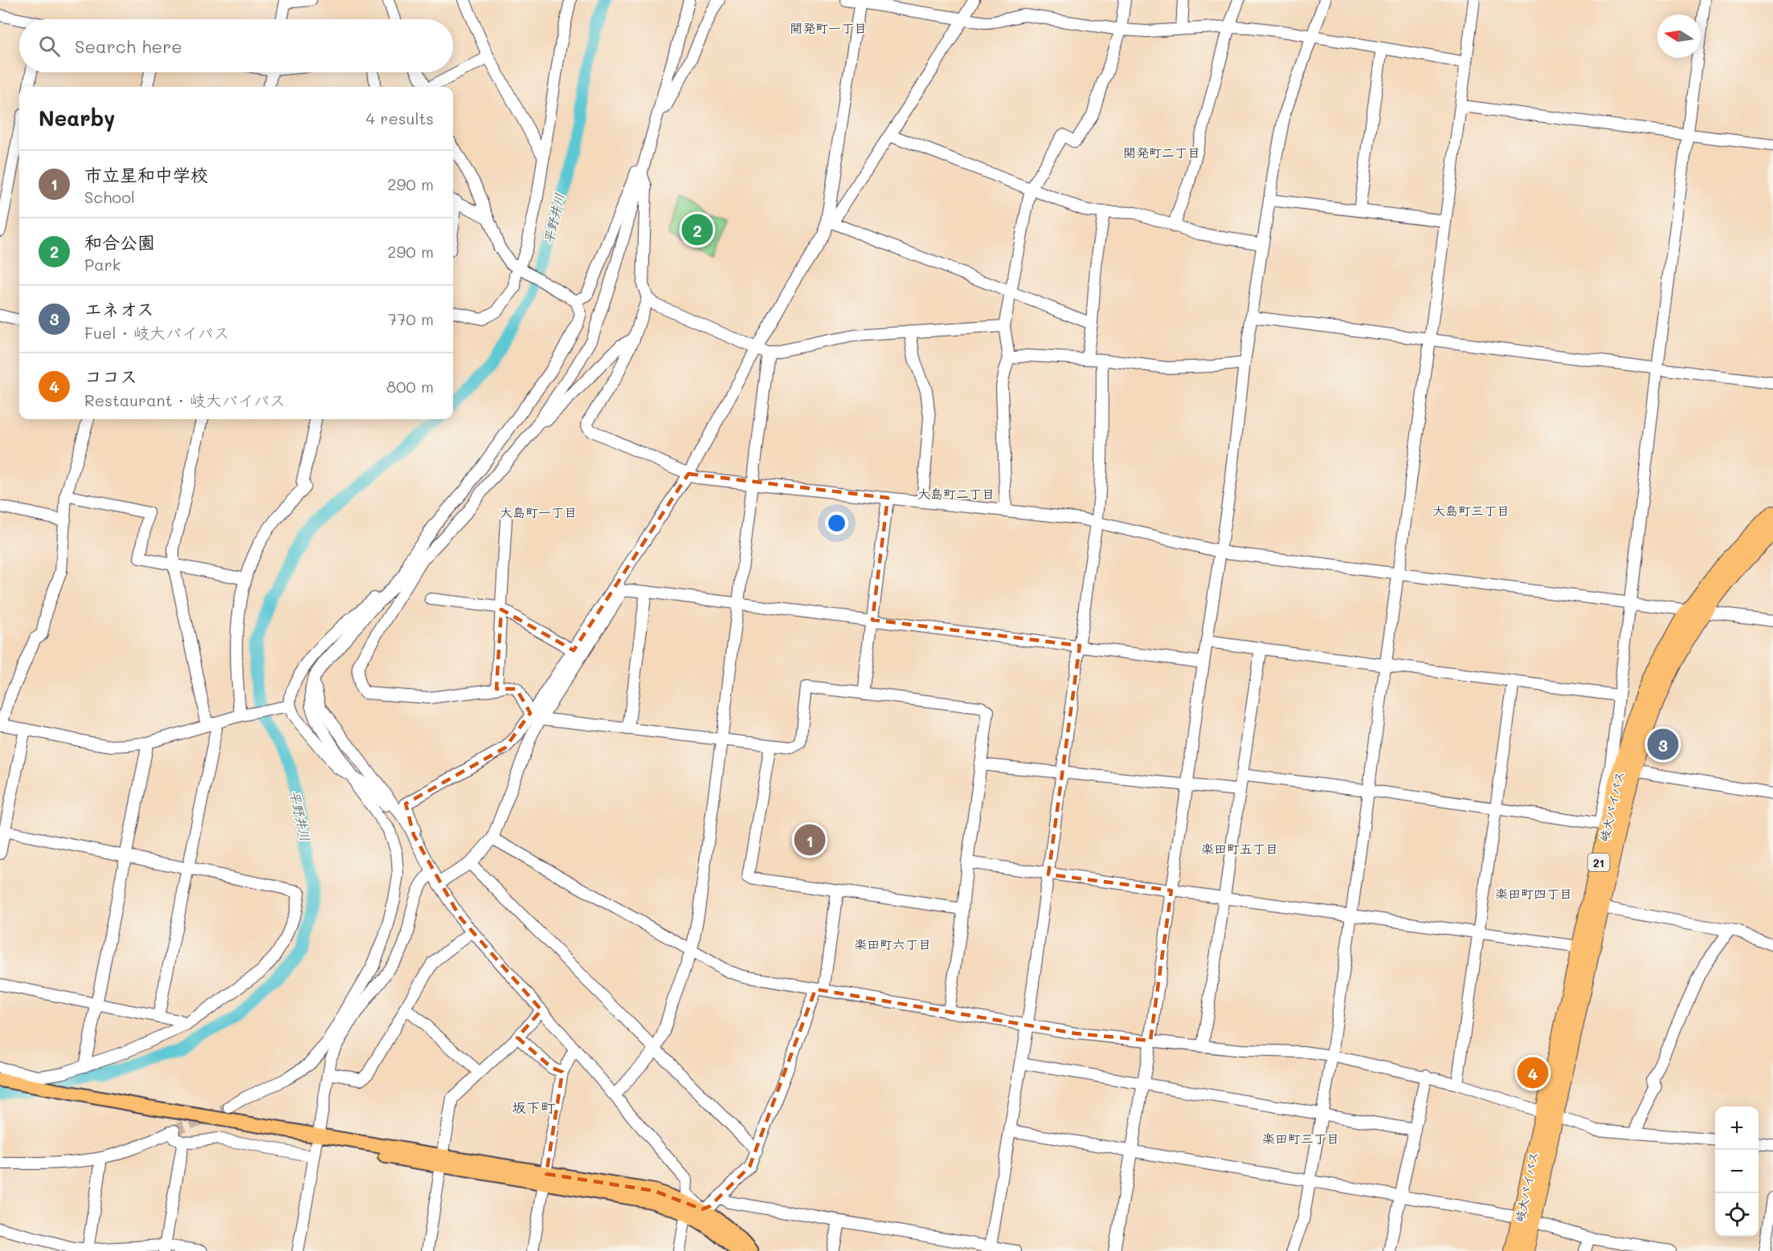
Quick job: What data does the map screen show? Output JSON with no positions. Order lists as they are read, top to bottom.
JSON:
{
  "streets": {
    "highway": ["岐大バイパス", "21"]
  },
  "districts": [
    "開発町一丁目",
    "開発町二丁目",
    "大島町二丁目",
    "大島町三丁目",
    "大島町一丁目",
    "楽田町五丁目",
    "楽田町四丁目",
    "楽田町六丁目",
    "坂下町",
    "楽田町三丁目"
  ],
  "water": ["平野井川"],
  "north": "left",
  "page": {
    "search": "Search here",
    "heading": ["Nearby", "4 results"],
    "list": [
      {
        "mark": "1",
        "name": "市立星和中学校",
        "note": "School",
        "value": "290 m"
      },
      {
        "mark": "2",
        "name": "和合公園",
        "note": "Park",
        "value": "290 m"
      },
      {
        "mark": "3",
        "name": "エネオス",
        "note": "Fuel · 岐大バイパス",
        "value": "770 m"
      },
      {
        "mark": "4",
        "name": "ココス",
        "note": "Restaurant · 岐大バイパス",
        "value": "800 m"
      }
    ],
    "pins": [
      "2",
      "3",
      "1",
      "4"
    ],
    "map_buttons": ["+", "−"]
  }
}
